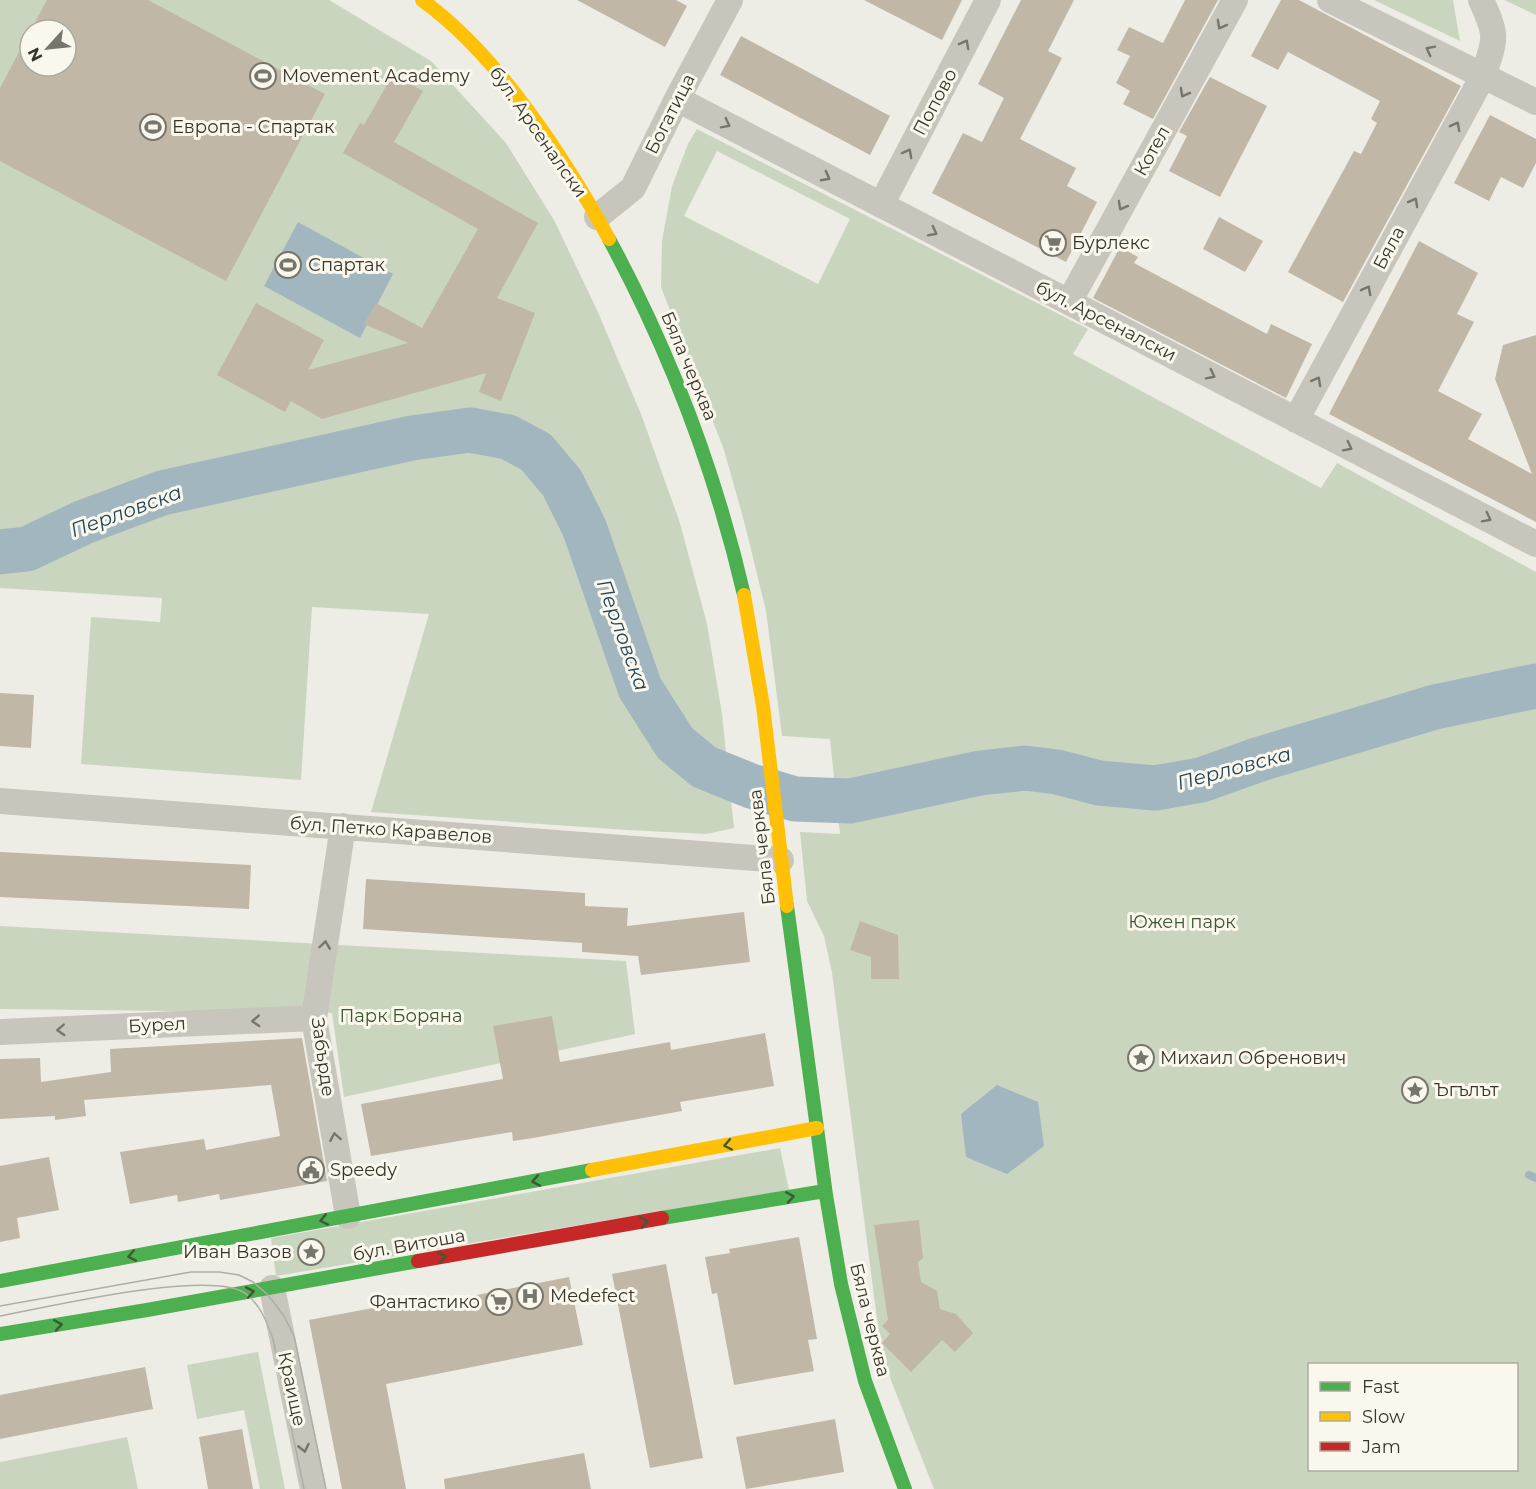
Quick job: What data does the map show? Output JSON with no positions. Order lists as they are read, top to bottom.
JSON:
{
  "streets": {
    "street": [
      "Попово",
      "Богатица",
      "бул. Арсеналски",
      "Котел",
      "Бяла",
      "Бяла черква",
      "бул. Петко Каравелов",
      "Бурел",
      "Забърде",
      "бул. Витоша",
      "Краище"
    ]
  },
  "crossings": [
    ["Попово", "бул. Арсеналски"],
    ["Богатица", "бул. Арсеналски"],
    ["Богатица", "Бяла черква"],
    ["бул. Арсеналски", "Котел"],
    ["бул. Арсеналски", "Бяла"],
    ["бул. Арсеналски", "Бяла черква"],
    ["Бяла черква", "бул. Петко Каравелов"],
    ["Бяла черква", "бул. Витоша"],
    ["бул. Петко Каравелов", "Забърде"],
    ["Бурел", "Забърде"],
    ["бул. Витоша", "Краище"]
  ],
  "one_way": [
    "Попово",
    "бул. Арсеналски",
    "Котел",
    "Бяла",
    "Забърде",
    "Краище"
  ],
  "water": ["Перловска"],
  "parks": ["Южен парк", "Парк Боряна"],
  "places": {
    "sports": ["Movement Academy", "Европа - Спартак", "Спартак"],
    "supermarket": ["Бурлекс", "Фантастико"],
    "place": ["Михаил Обренович", "Ъгълът", "Иван Вазов"],
    "public building": ["Speedy"],
    "hospital": ["Medefect"]
  },
  "legend": ["Fast", "Slow", "Jam"],
  "north": "bottom left"
}
